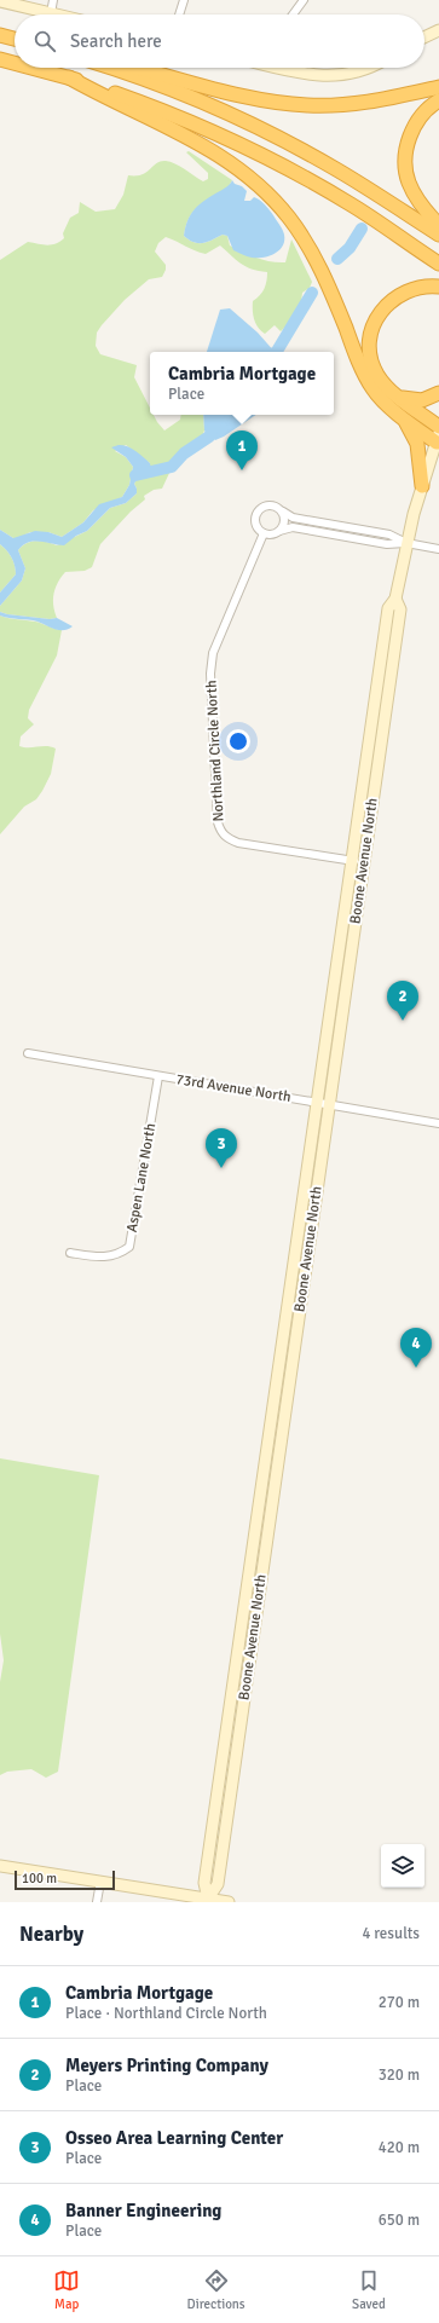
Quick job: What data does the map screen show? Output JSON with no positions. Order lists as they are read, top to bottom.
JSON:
{
  "streets": {
    "street": [
      "Northland Circle North",
      "Boone Avenue North",
      "73rd Avenue North",
      "Aspen Lane North"
    ]
  },
  "crossings": [
    ["Northland Circle North", "Boone Avenue North"],
    ["Boone Avenue North", "73rd Avenue North"],
    ["73rd Avenue North", "Aspen Lane North"]
  ],
  "scale_bar": "100 m",
  "page": {
    "search": "Search here",
    "popup": ["Cambria Mortgage", "Place"],
    "pins": [
      "1",
      "2",
      "3",
      "4"
    ],
    "scale": "100 m",
    "heading": ["Nearby", "4 results"],
    "list": [
      {
        "mark": "1",
        "name": "Cambria Mortgage",
        "note": "Place · Northland Circle North",
        "value": "270 m"
      },
      {
        "mark": "2",
        "name": "Meyers Printing Company",
        "note": "Place",
        "value": "320 m"
      },
      {
        "mark": "3",
        "name": "Osseo Area Learning Center",
        "note": "Place",
        "value": "420 m"
      },
      {
        "mark": "4",
        "name": "Banner Engineering",
        "note": "Place",
        "value": "650 m"
      }
    ],
    "nav": ["Map", "Directions", "Saved"]
  }
}
